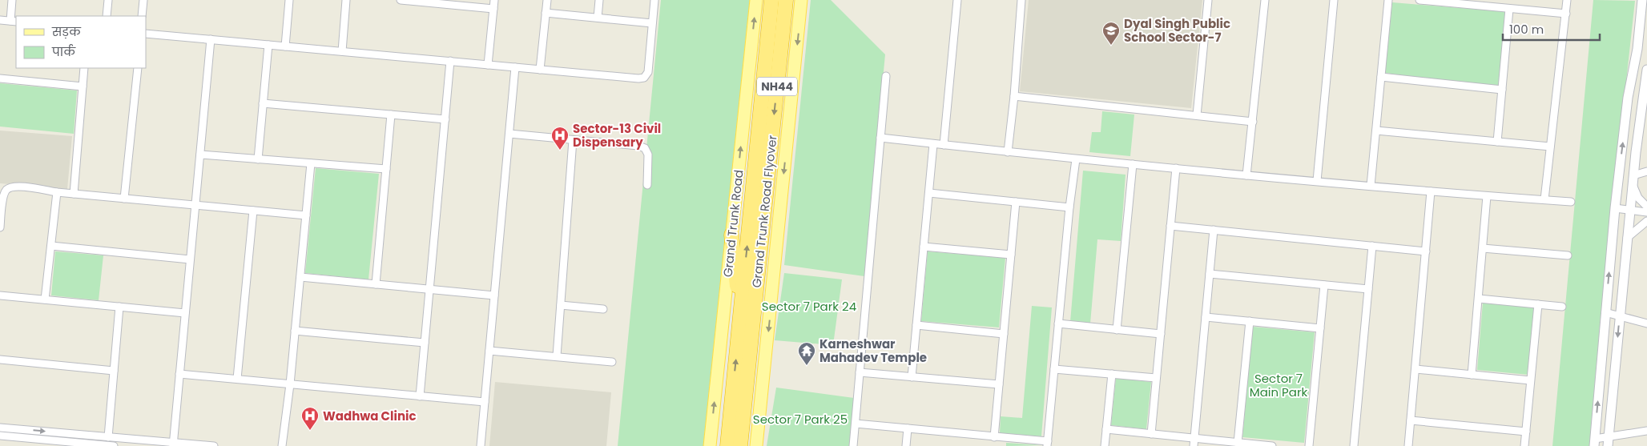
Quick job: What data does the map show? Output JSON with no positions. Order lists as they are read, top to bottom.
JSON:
{
  "streets": {
    "highway": ["NH44", "Grand Trunk Road Flyover"],
    "main road": ["Grand Trunk Road"]
  },
  "crossings": [
    ["NH44", "Grand Trunk Road Flyover"]
  ],
  "parks": ["Sector 7 Park 24", "Sector 7 Main Park", "Sector 7 Park 25"],
  "places": {
    "school or university": ["Dyal Singh Public School Sector-7"],
    "hospital": ["Sector-13 Civil Dispensary", "Wadhwa Clinic"],
    "temple": ["Karneshwar Mahadev Temple"]
  },
  "legend": ["सड़क", "पार्क"],
  "scale_bar": "100 m"
}
